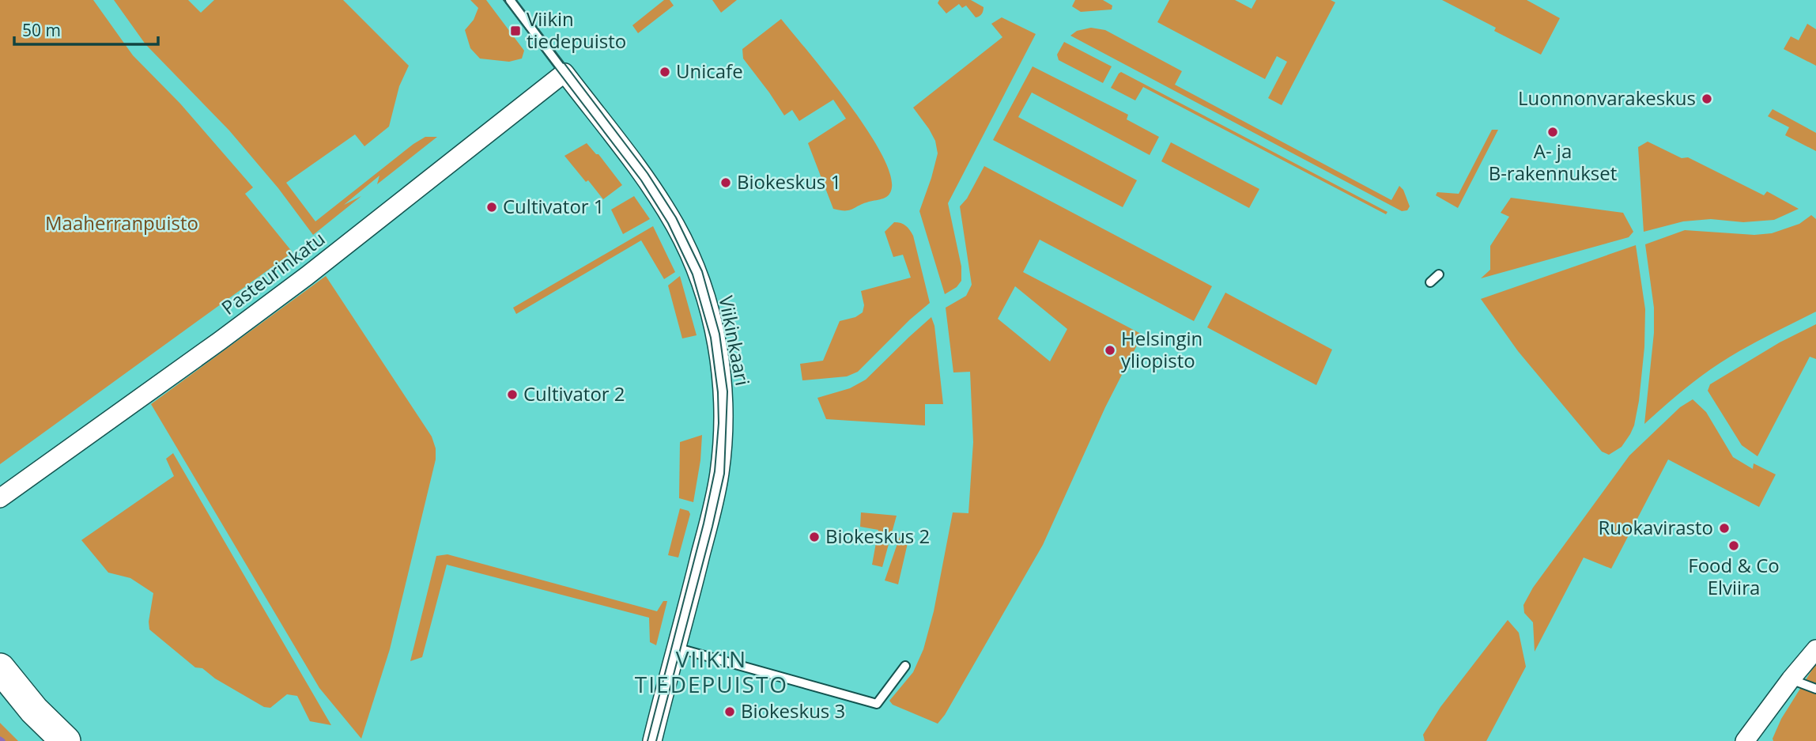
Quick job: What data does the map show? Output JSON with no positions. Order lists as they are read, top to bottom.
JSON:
{
  "streets": {
    "street": ["Pasteurinkatu", "Viikinkaari"]
  },
  "crossings": [
    ["Pasteurinkatu", "Viikinkaari"]
  ],
  "districts": ["VIIKIN TIEDEPUISTO"],
  "parks": ["Maaherranpuisto"],
  "places": {
    "transit": ["Viikin tiedepuisto"],
    "other": [
      "Unicafe",
      "Luonnonvarakeskus",
      "A- ja B-rakennukset",
      "Biokeskus 1",
      "Cultivator 1",
      "Helsingin yliopisto",
      "Cultivator 2",
      "Ruokavirasto",
      "Biokeskus 2",
      "Food & Co Elviira",
      "Biokeskus 3"
    ]
  },
  "scale_bar": "50 m"
}
